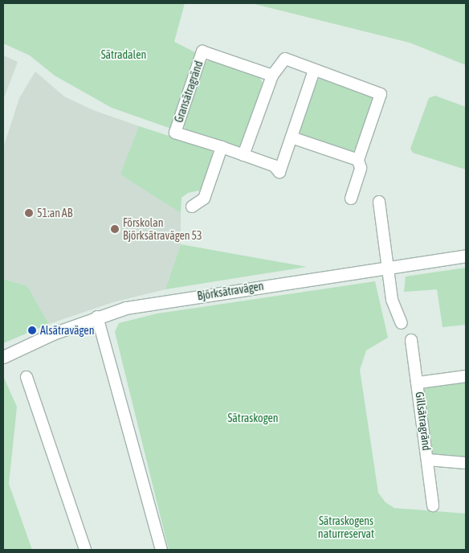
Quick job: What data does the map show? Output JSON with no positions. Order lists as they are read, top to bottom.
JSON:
{
  "streets": {
    "street": ["Gransätragränd", "Björksätravägen", "Gillsätragränd"]
  },
  "parks": ["Sätradalen", "Sätraskogen", "Sätraskogens naturreservat"],
  "places": ["51:an AB", "Förskolan Björksätravägen 53", "Alsätravägen"]
}
